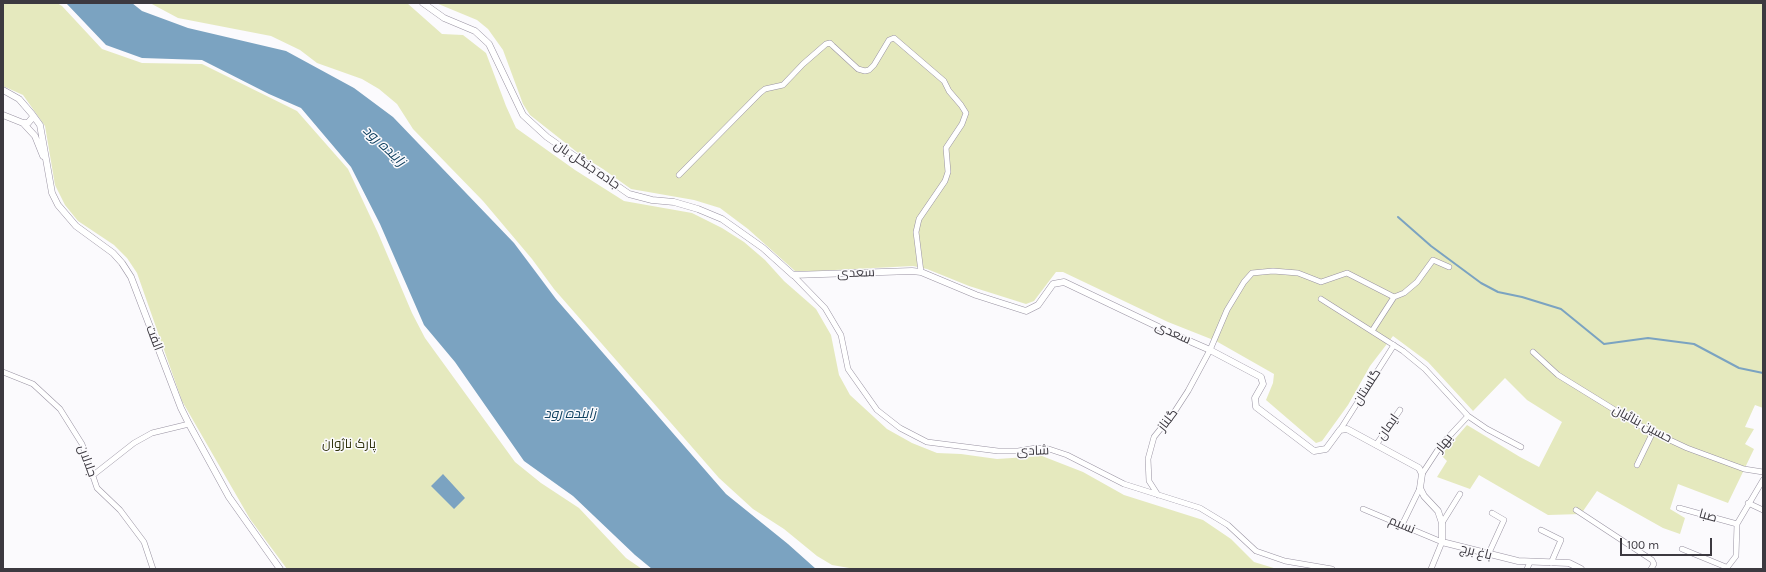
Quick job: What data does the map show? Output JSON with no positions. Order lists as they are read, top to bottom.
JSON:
{
  "streets": {
    "street": [
      "جاده جنگل بان",
      "سعدی",
      "الفت",
      "گلستان",
      "گلناز",
      "حسین بنائیان",
      "ایمان",
      "بهار",
      "شادی",
      "جلالان",
      "صبا",
      "نسیم",
      "باغ برج"
    ]
  },
  "crossings": [
    ["جاده جنگل بان", "سعدی"],
    ["جاده جنگل بان", "شادی"],
    ["سعدی", "گلستان"],
    ["سعدی", "گلناز"],
    ["سعدی", "شادی"],
    ["گلناز", "شادی"],
    ["نسیم", "باغ برج"]
  ],
  "water": ["زاینده رود"],
  "parks": ["پارک ناژوان"],
  "scale_bar": "100 m"
}
